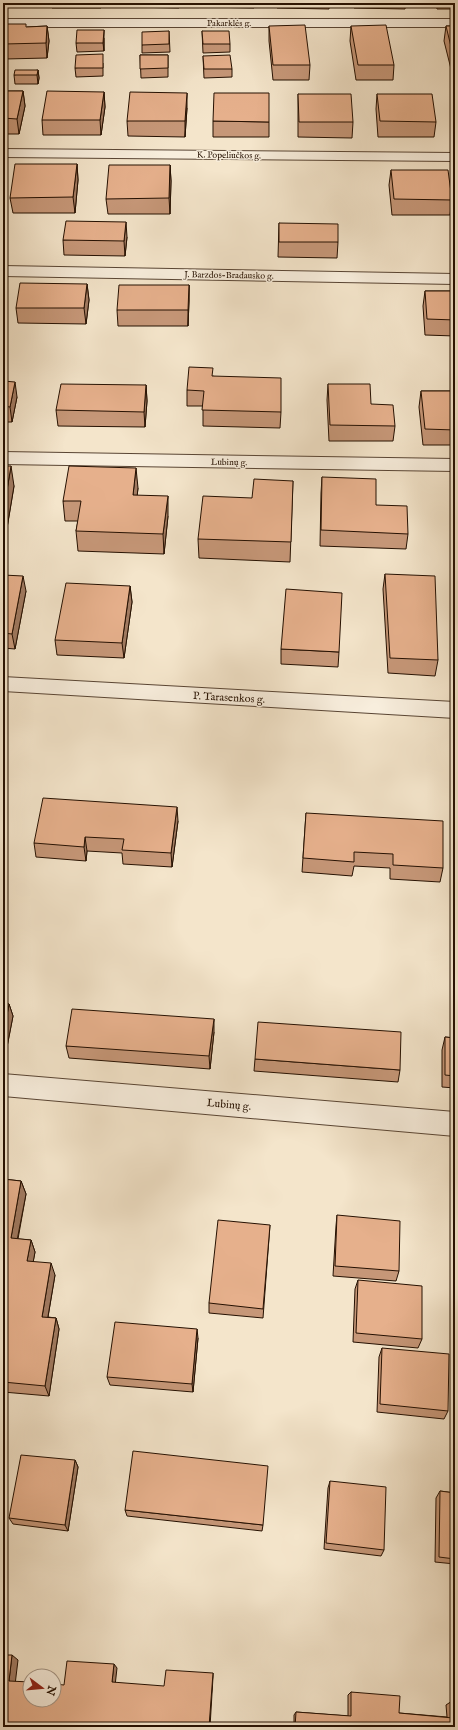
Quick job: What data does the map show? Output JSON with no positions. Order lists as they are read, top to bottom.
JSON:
{
  "streets": {
    "street": [
      "Pakarklės g.",
      "K. Popeliučkos g.",
      "J. Barzdos-Bradausko g.",
      "Lubinų g.",
      "P. Tarasenkos g."
    ]
  },
  "north": "right"
}
